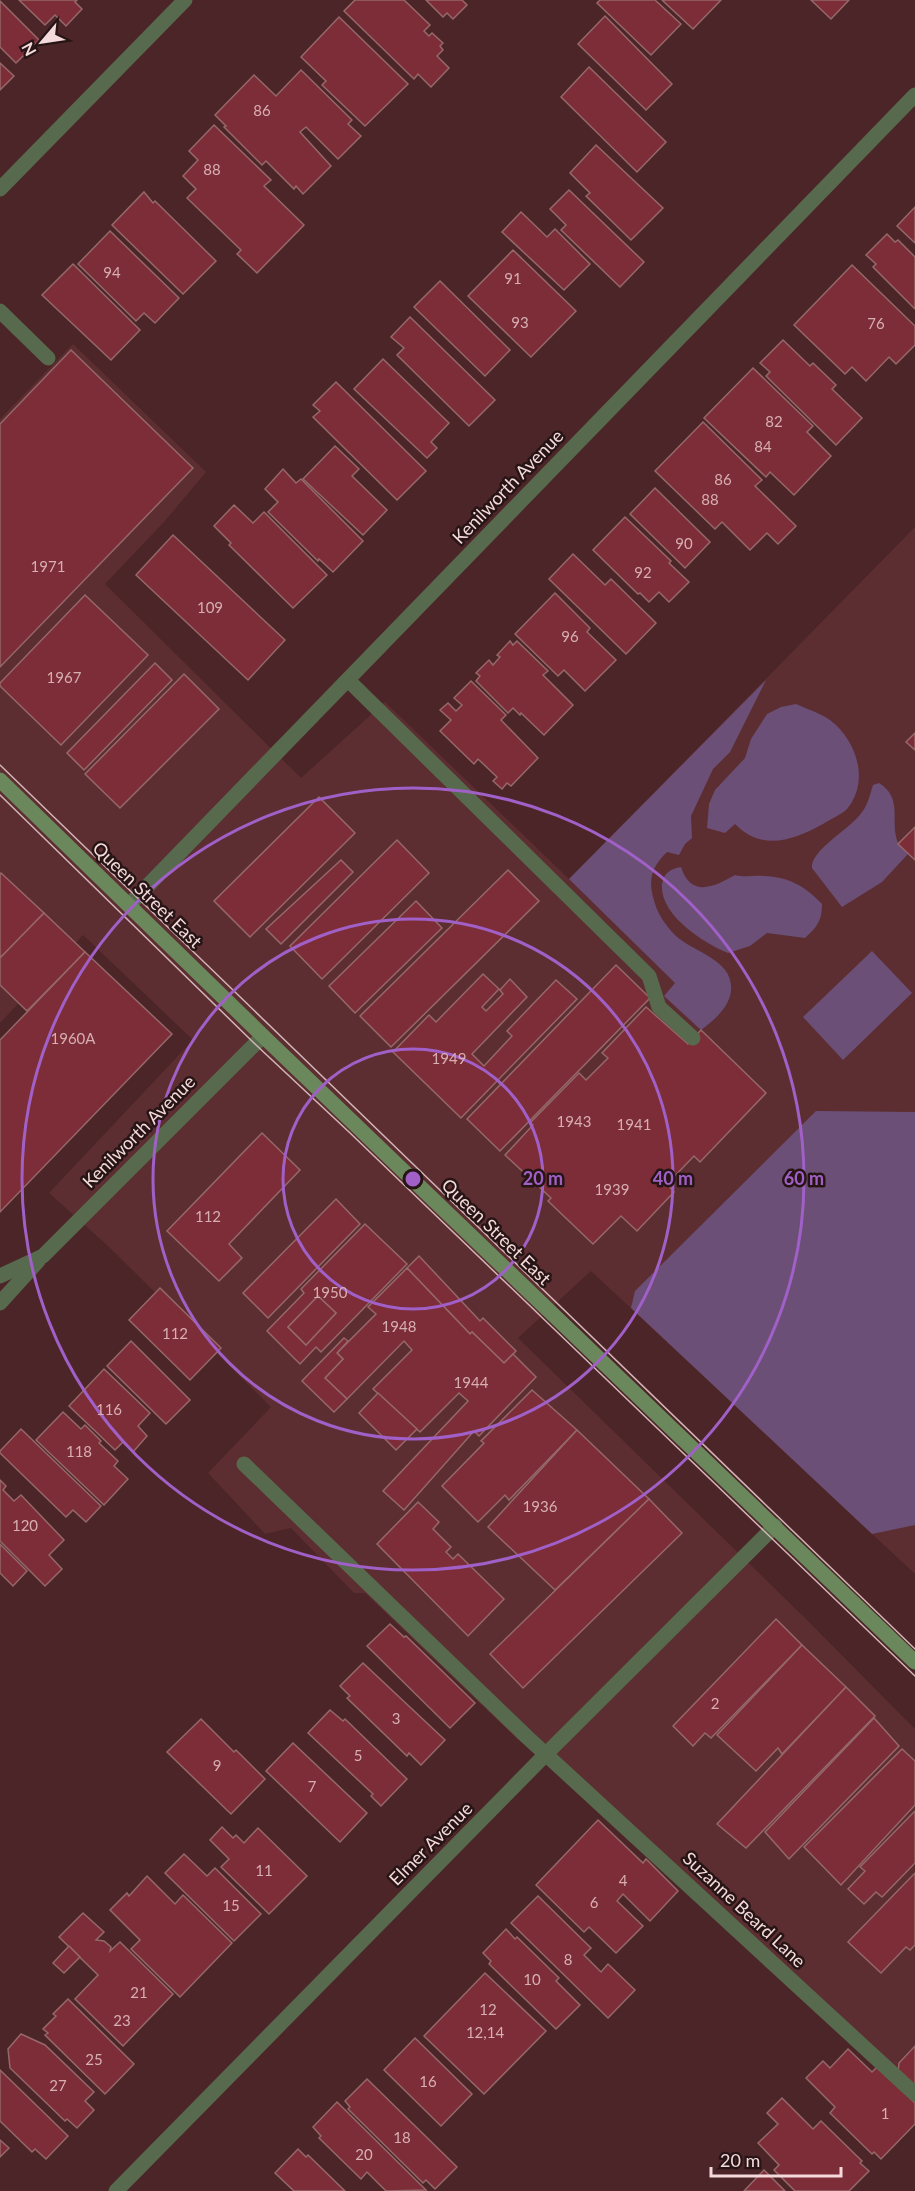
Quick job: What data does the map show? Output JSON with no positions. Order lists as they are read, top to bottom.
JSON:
{
  "streets": {
    "main road": ["Queen Street East"],
    "street": ["Kenilworth Avenue", "Elmer Avenue", "Suzanne Beard Lane"]
  },
  "crossings": [
    ["Kenilworth Avenue", "Queen Street East"],
    ["Queen Street East", "Elmer Avenue"],
    ["Elmer Avenue", "Suzanne Beard Lane"]
  ],
  "house_numbers": [
    "86",
    "88",
    "94",
    "91",
    "93",
    "76",
    "82",
    "84",
    "86",
    "88",
    "90",
    "1971",
    "92",
    "109",
    "96",
    "1967",
    "1960A",
    "1949",
    "1943",
    "1941",
    "1939",
    "112",
    "1950",
    "1948",
    "112",
    "1944",
    "116",
    "118",
    "1936",
    "120",
    "2",
    "3",
    "5",
    "9",
    "7",
    "11",
    "4",
    "6",
    "15",
    "8",
    "10",
    "21",
    "12",
    "23",
    "12,14",
    "25",
    "16",
    "27",
    "1",
    "18",
    "20"
  ],
  "scale_bar": "20 m",
  "north": "bottom left",
  "rings": ["20 m", "40 m", "60 m"]
}
